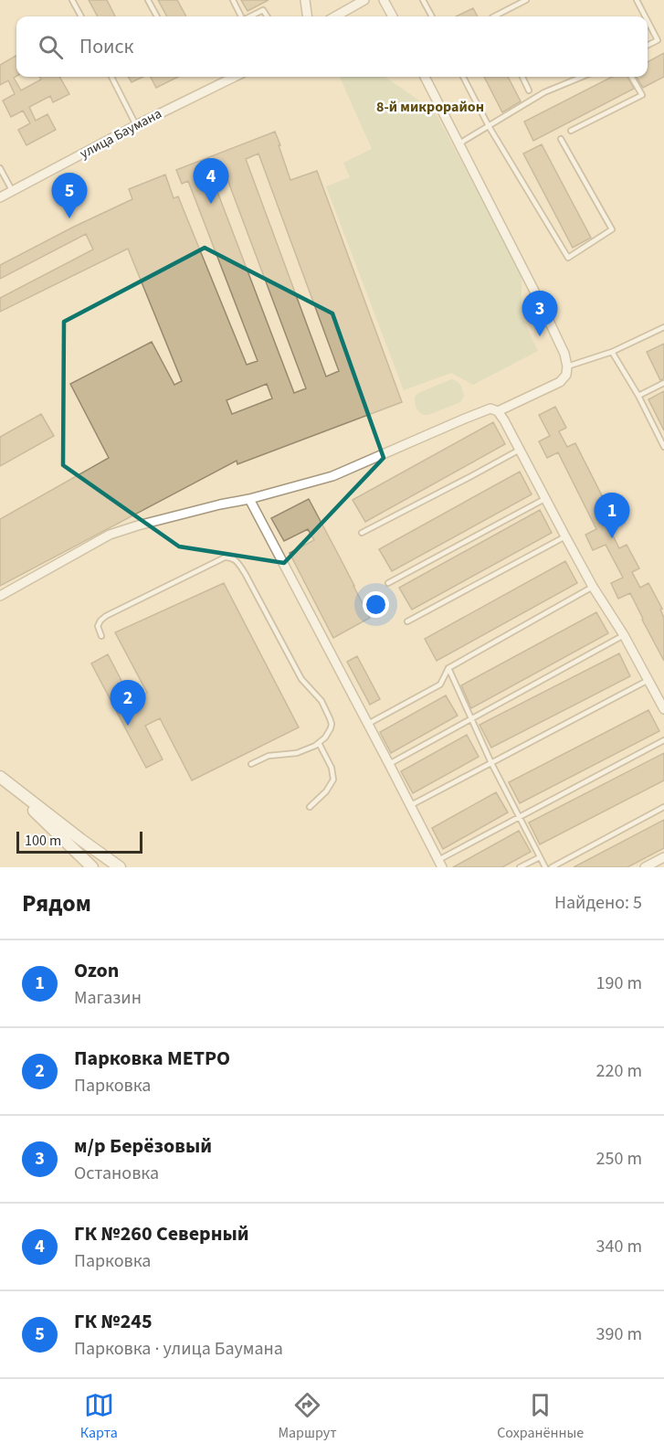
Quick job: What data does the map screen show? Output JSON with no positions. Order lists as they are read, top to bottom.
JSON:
{
  "streets": {
    "street": ["улица Баумана"]
  },
  "districts": ["8-й микрорайон"],
  "scale_bar": "100 m",
  "page": {
    "search": "Поиск",
    "pins": [
      "4",
      "5",
      "3",
      "1",
      "2"
    ],
    "scale": "100 m",
    "heading": ["Рядом", "Найдено: 5"],
    "list": [
      {
        "mark": "1",
        "name": "Ozon",
        "note": "Магазин",
        "value": "190 m"
      },
      {
        "mark": "2",
        "name": "Парковка МЕТРО",
        "note": "Парковка",
        "value": "220 m"
      },
      {
        "mark": "3",
        "name": "м/р Берёзовый",
        "note": "Остановка",
        "value": "250 m"
      },
      {
        "mark": "4",
        "name": "ГК №260 Северный",
        "note": "Парковка",
        "value": "340 m"
      },
      {
        "mark": "5",
        "name": "ГК №245",
        "note": "Парковка · улица Баумана",
        "value": "390 m"
      }
    ],
    "nav": ["Карта", "Маршрут", "Сохранённые"]
  }
}
